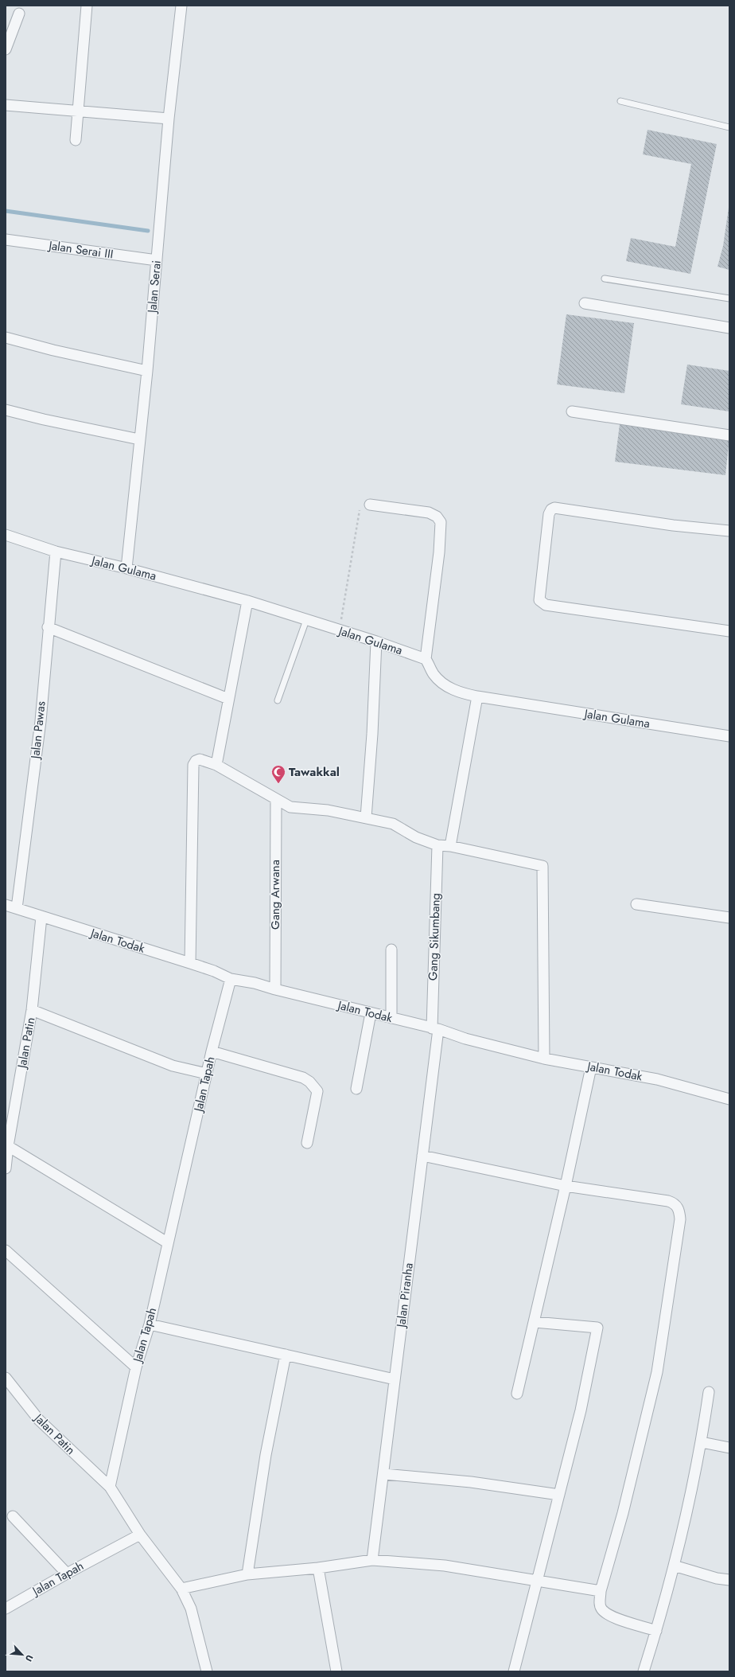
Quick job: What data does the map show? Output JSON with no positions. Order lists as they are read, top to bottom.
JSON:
{
  "streets": {
    "street": [
      "Jalan Serai III",
      "Jalan Serai",
      "Jalan Gulama",
      "Jalan Pawas",
      "Gang Arwana",
      "Gang Sikumbang",
      "Jalan Todak",
      "Jalan Patin",
      "Jalan Tapah",
      "Jalan Piranha"
    ]
  },
  "crossings": [
    ["Jalan Serai III", "Jalan Serai"],
    ["Jalan Serai", "Jalan Gulama"],
    ["Jalan Gulama", "Jalan Pawas"],
    ["Jalan Pawas", "Jalan Todak"],
    ["Gang Arwana", "Jalan Todak"],
    ["Gang Sikumbang", "Jalan Todak"],
    ["Gang Sikumbang", "Jalan Piranha"],
    ["Jalan Todak", "Jalan Patin"],
    ["Jalan Todak", "Jalan Tapah"],
    ["Jalan Todak", "Jalan Piranha"],
    ["Jalan Patin", "Jalan Tapah"]
  ],
  "places": {
    "mosque": ["Tawakkal"]
  },
  "north": "bottom right"
}
